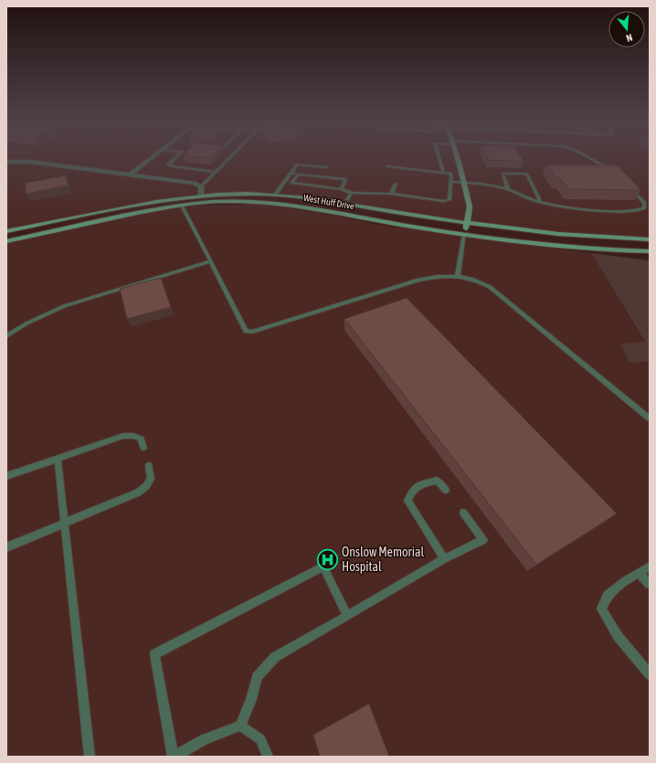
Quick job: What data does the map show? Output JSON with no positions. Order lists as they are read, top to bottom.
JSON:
{
  "streets": {
    "street": ["West Huff Drive"]
  },
  "places": {
    "hospital": ["Onslow Memorial Hospital"]
  },
  "north": "bottom"
}
